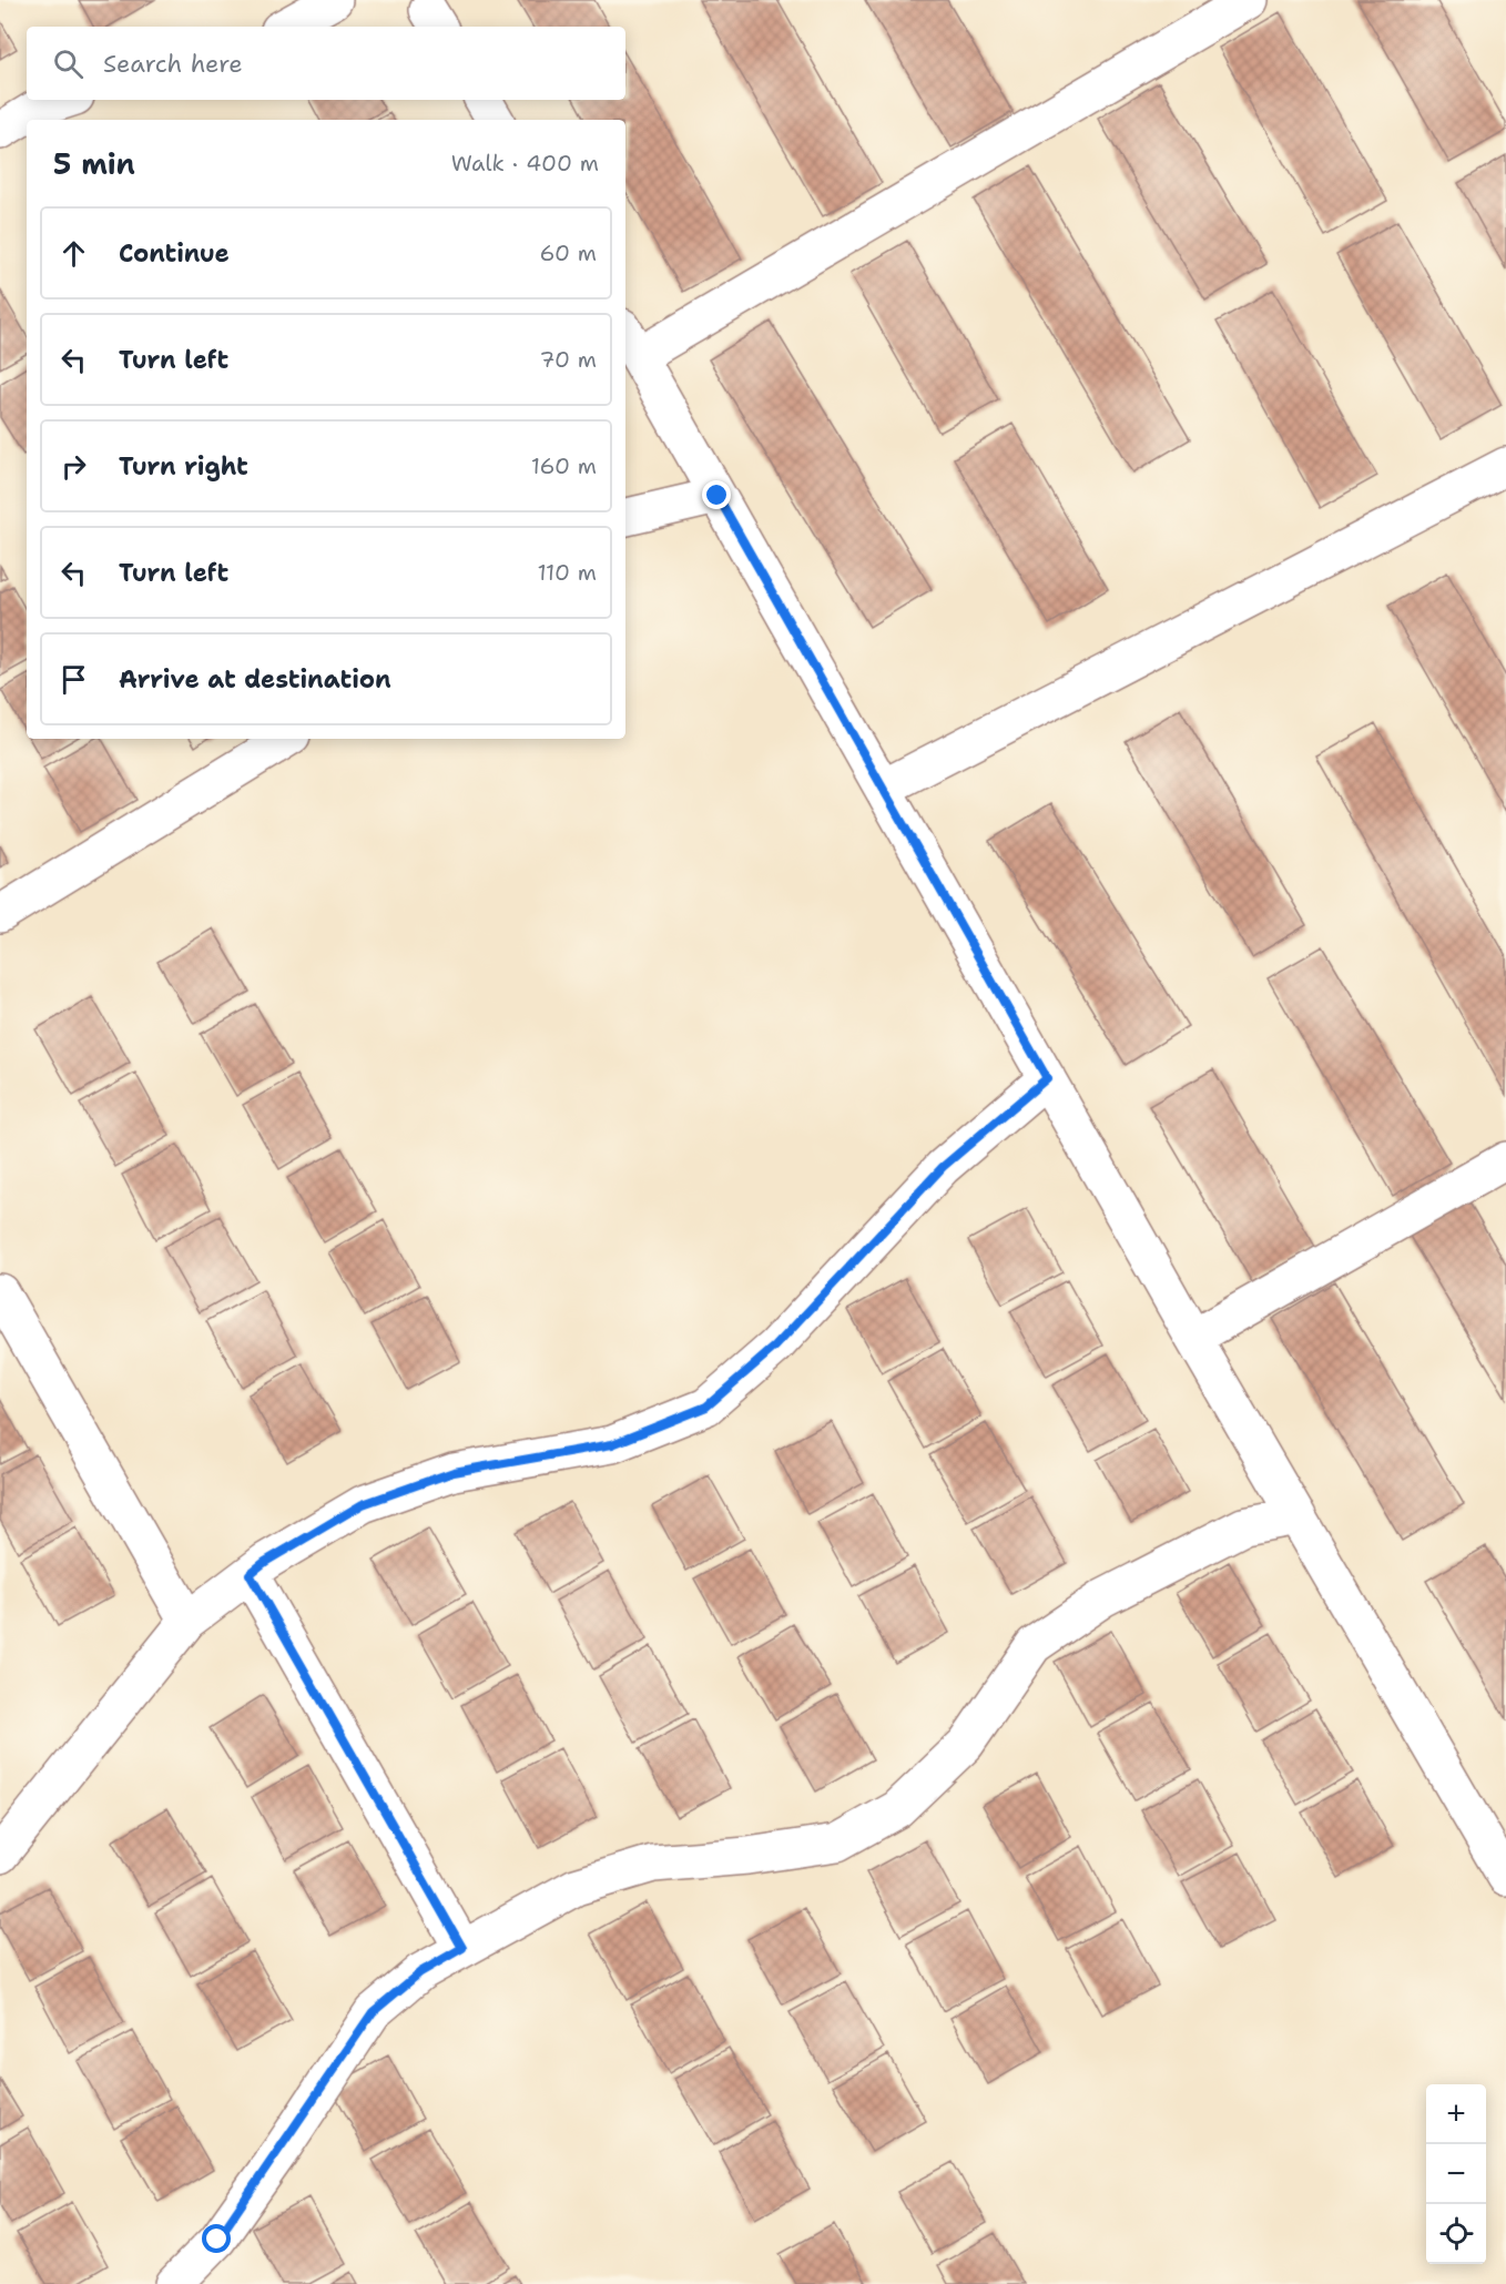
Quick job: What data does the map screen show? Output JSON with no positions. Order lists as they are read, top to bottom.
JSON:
{
  "page": {
    "search": "Search here",
    "heading": ["5 min", "Walk · 400 m"],
    "list": [
      ["Continue", "60 m"],
      ["Turn left", "70 m"],
      ["Turn right", "160 m"],
      ["Turn left", "110 m"],
      "Arrive at destination"
    ],
    "map_buttons": ["+", "−"]
  }
}
